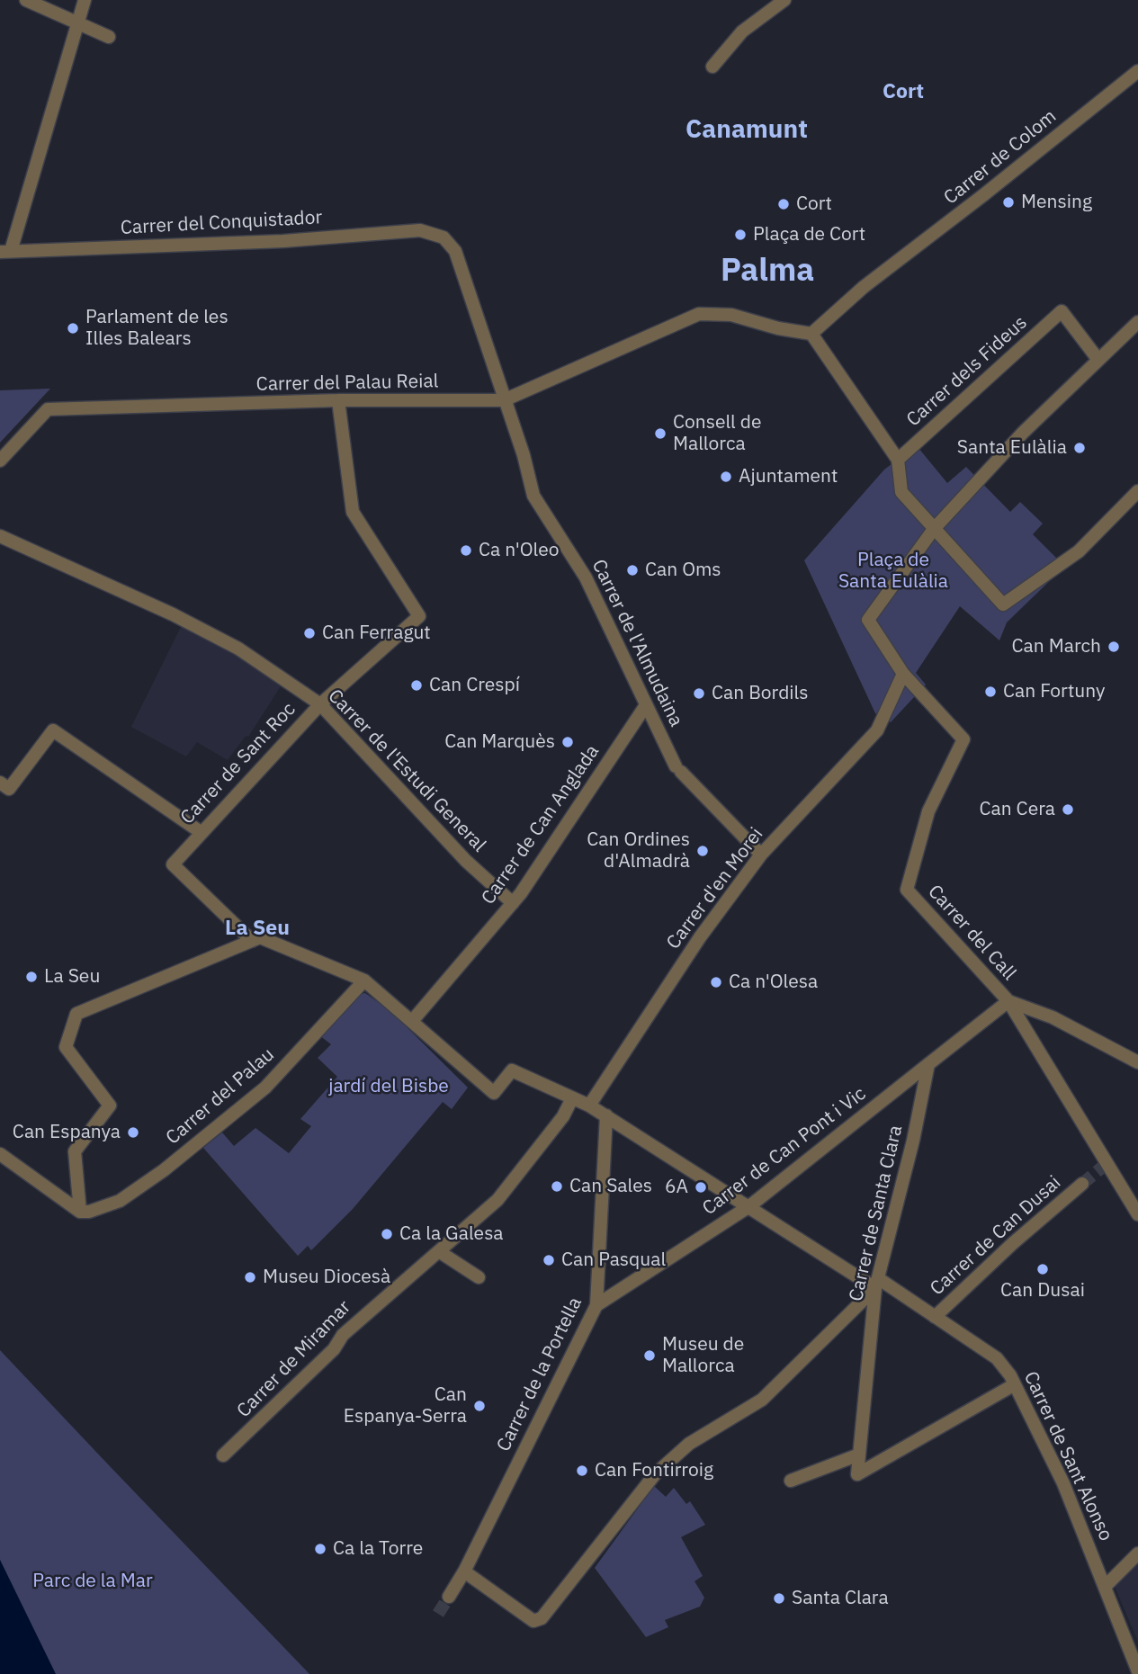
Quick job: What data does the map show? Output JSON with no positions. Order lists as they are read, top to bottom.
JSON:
{
  "streets": {
    "street": [
      "Carrer de Colom",
      "Carrer del Conquistador",
      "Carrer dels Fideus",
      "Carrer del Palau Reial",
      "Carrer de l'Almudaina",
      "Carrer de Sant Roc",
      "Carrer de l'Estudi General",
      "Carrer de Can Anglada",
      "Carrer d'en Morei",
      "Carrer del Call",
      "Carrer del Palau",
      "Carrer de Can Pont i Vic",
      "Carrer de Santa Clara",
      "Carrer de Can Dusai",
      "Carrer de Miramar",
      "Carrer de la Portella",
      "Carrer de Sant Alonso"
    ]
  },
  "crossings": [
    ["Carrer de Colom", "Carrer del Palau Reial"],
    ["Carrer del Conquistador", "Carrer de l'Almudaina"],
    ["Carrer del Palau Reial", "Carrer de l'Almudaina"],
    ["Carrer del Palau Reial", "Carrer de Sant Roc"],
    ["Carrer de l'Almudaina", "Carrer de Can Anglada"],
    ["Carrer de l'Almudaina", "Carrer d'en Morei"],
    ["Carrer de Sant Roc", "Carrer de l'Estudi General"],
    ["Carrer de l'Estudi General", "Carrer de Can Anglada"],
    ["Carrer de Can Anglada", "Carrer de Sant Alonso"],
    ["Carrer d'en Morei", "Carrer del Call"],
    ["Carrer d'en Morei", "Carrer de Sant Alonso"],
    ["Carrer de Can Pont i Vic", "Carrer de Santa Clara"],
    ["Carrer de Can Pont i Vic", "Carrer de la Portella"],
    ["Carrer de Can Pont i Vic", "Carrer de Sant Alonso"],
    ["Carrer de Santa Clara", "Carrer de Sant Alonso"],
    ["Carrer de Can Dusai", "Carrer de Sant Alonso"],
    ["Carrer de Miramar", "Carrer de Sant Alonso"],
    ["Carrer de la Portella", "Carrer de Sant Alonso"]
  ],
  "districts": [
    "Cort",
    "Canamunt",
    "Palma",
    "La Seu"
  ],
  "parks": ["Plaça de Santa Eulàlia", "jardí del Bisbe", "Parc de la Mar"],
  "places": [
    "Mensing",
    "Cort",
    "Plaça de Cort",
    "Parlament de les Illes Balears",
    "Consell de Mallorca",
    "Santa Eulàlia",
    "Ajuntament",
    "Ca n'Oleo",
    "Can Oms",
    "Can Ferragut",
    "Can March",
    "Can Crespí",
    "Can Fortuny",
    "Can Bordils",
    "Can Marquès",
    "Can Cera",
    "Can Ordines d'Almadrà",
    "La Seu",
    "Ca n'Olesa",
    "Can Espanya",
    "Can Sales",
    "6A",
    "Ca la Galesa",
    "Can Pasqual",
    "Can Dusai",
    "Museu Diocesà",
    "Museu de Mallorca",
    "Can Espanya-Serra",
    "Can Fontirroig",
    "Ca la Torre",
    "Santa Clara"
  ]
}
